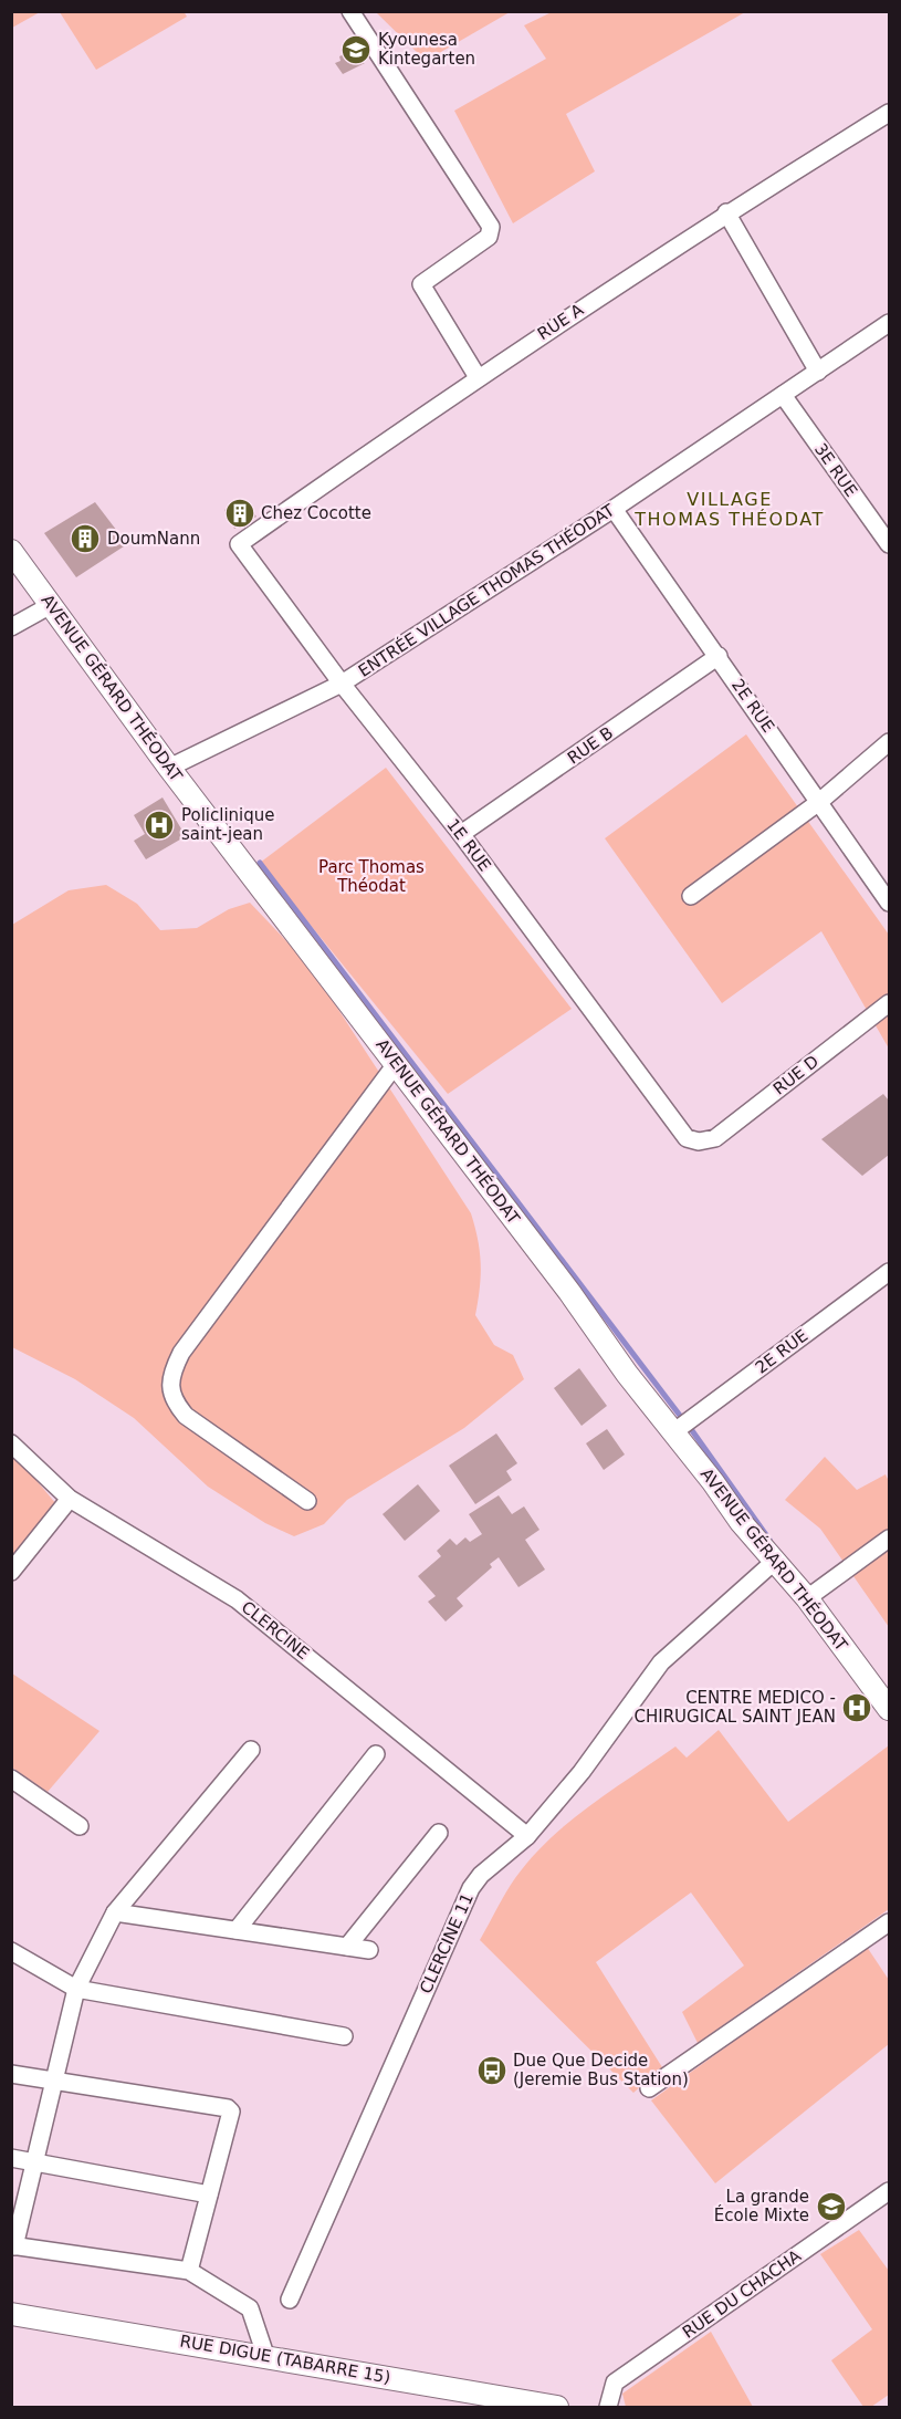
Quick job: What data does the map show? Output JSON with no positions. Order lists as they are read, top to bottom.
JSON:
{
  "streets": {
    "street": [
      "RUE A",
      "3E RUE",
      "ENTRÉE VILLAGE THOMAS THÉODAT",
      "AVENUE GÉRARD THÉODAT",
      "2E RUE",
      "RUE B",
      "1E RUE",
      "RUE D",
      "CLERCINE",
      "CLERCINE 11",
      "RUE DU CHACHA",
      "RUE DIGUE (TABARRE 15)"
    ]
  },
  "crossings": [
    ["RUE A", "1E RUE"],
    ["3E RUE", "ENTRÉE VILLAGE THOMAS THÉODAT"],
    ["ENTRÉE VILLAGE THOMAS THÉODAT", "AVENUE GÉRARD THÉODAT"],
    ["ENTRÉE VILLAGE THOMAS THÉODAT", "2E RUE"],
    ["ENTRÉE VILLAGE THOMAS THÉODAT", "1E RUE"],
    ["AVENUE GÉRARD THÉODAT", "2E RUE"],
    ["AVENUE GÉRARD THÉODAT", "CLERCINE 11"],
    ["2E RUE", "RUE B"],
    ["RUE B", "1E RUE"],
    ["1E RUE", "RUE D"],
    ["CLERCINE", "CLERCINE 11"]
  ],
  "districts": ["VILLAGE THOMAS THÉODAT"],
  "parks": ["Parc Thomas Théodat"],
  "places": {
    "school or university": ["Kyounesa Kintegarten", "La grande École Mixte"],
    "building": ["Chez Cocotte", "DoumNann"],
    "hospital": ["Policlinique saint-jean", "CENTRE MEDICO - CHIRUGICAL SAINT JEAN"],
    "bus stop": ["Due Que Decide (Jeremie Bus Station)"]
  }
}
